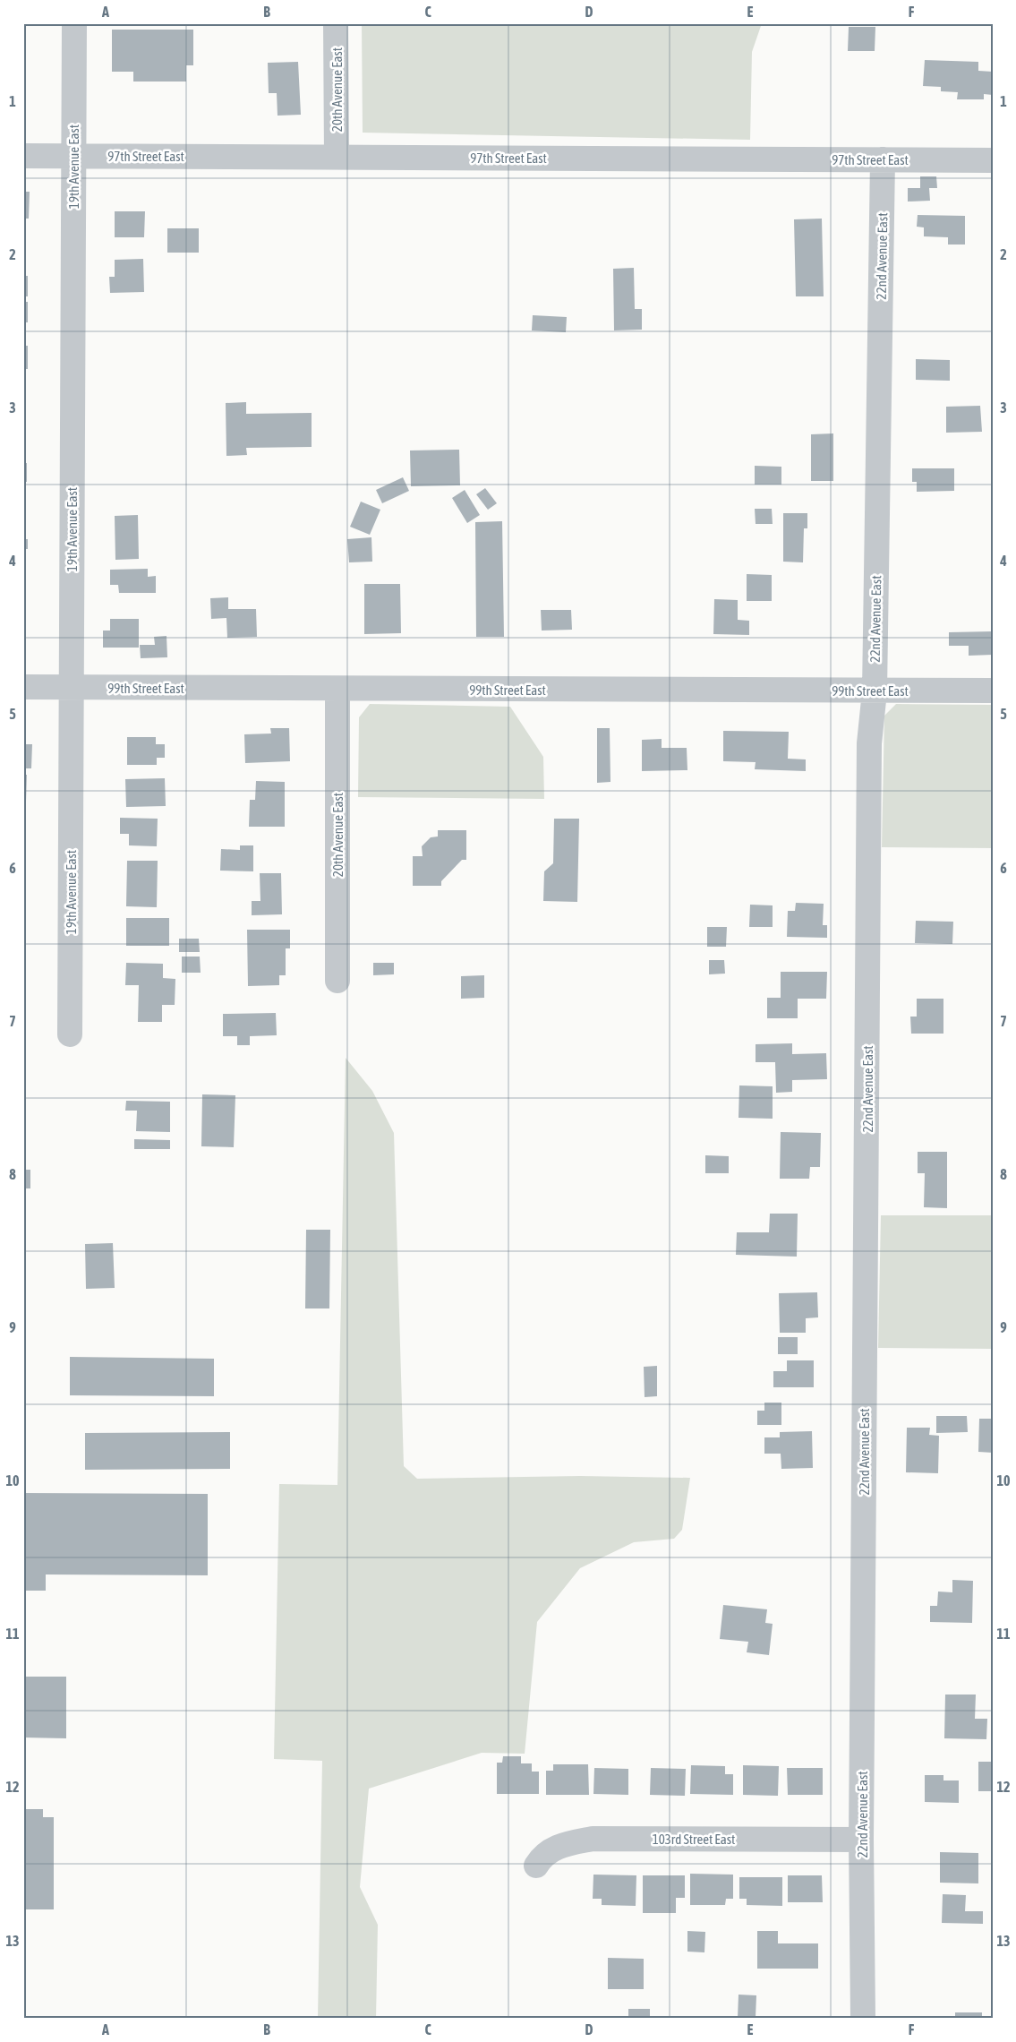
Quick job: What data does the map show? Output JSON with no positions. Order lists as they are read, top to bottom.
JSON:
{
  "streets": {
    "street": [
      "20th Avenue East",
      "97th Street East",
      "19th Avenue East",
      "22nd Avenue East",
      "99th Street East",
      "103rd Street East"
    ]
  },
  "crossings": [
    ["20th Avenue East", "97th Street East"],
    ["20th Avenue East", "99th Street East"],
    ["97th Street East", "19th Avenue East"],
    ["97th Street East", "22nd Avenue East"],
    ["19th Avenue East", "99th Street East"],
    ["22nd Avenue East", "99th Street East"],
    ["22nd Avenue East", "103rd Street East"]
  ],
  "grid": {
    "columns": [
      "A",
      "B",
      "C",
      "D",
      "E",
      "F"
    ],
    "rows": [
      "1",
      "2",
      "3",
      "4",
      "5",
      "6",
      "7",
      "8",
      "9",
      "10",
      "11",
      "12",
      "13"
    ]
  }
}
